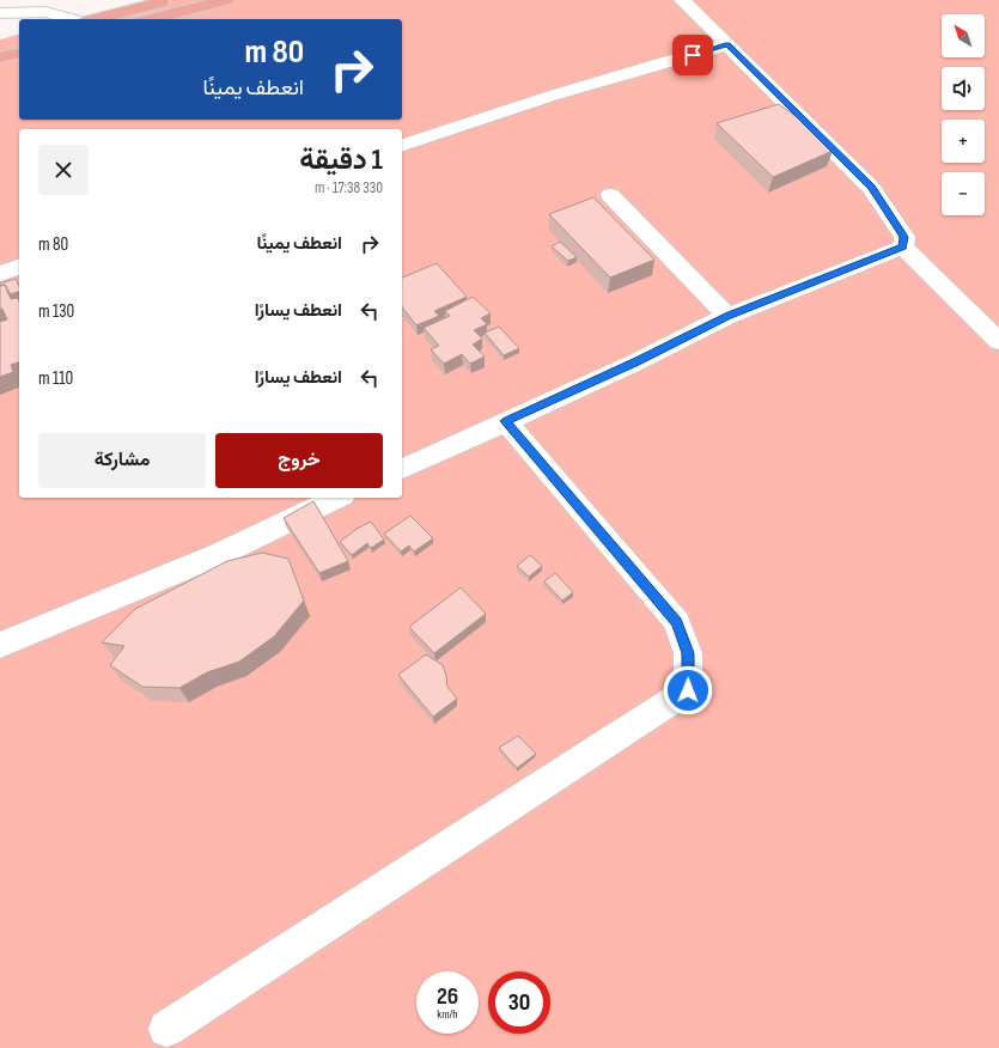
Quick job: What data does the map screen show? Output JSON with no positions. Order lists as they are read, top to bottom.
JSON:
{
  "north": "top left",
  "page": {
    "map_buttons": ["+", "−"],
    "turn": ["80 m", "انعطف يمينًا"],
    "heading": ["1 دقيقة", "330 m · 17:38"],
    "list": [
      {
        "name": "انعطف يمينًا",
        "value": "80 m"
      },
      {
        "name": "انعطف يسارًا",
        "value": "130 m"
      },
      {
        "name": "انعطف يسارًا",
        "value": "110 m"
      }
    ],
    "buttons": ["خروج", "مشاركة"],
    "speed": "26 km/h",
    "limit": "30"
  }
}
